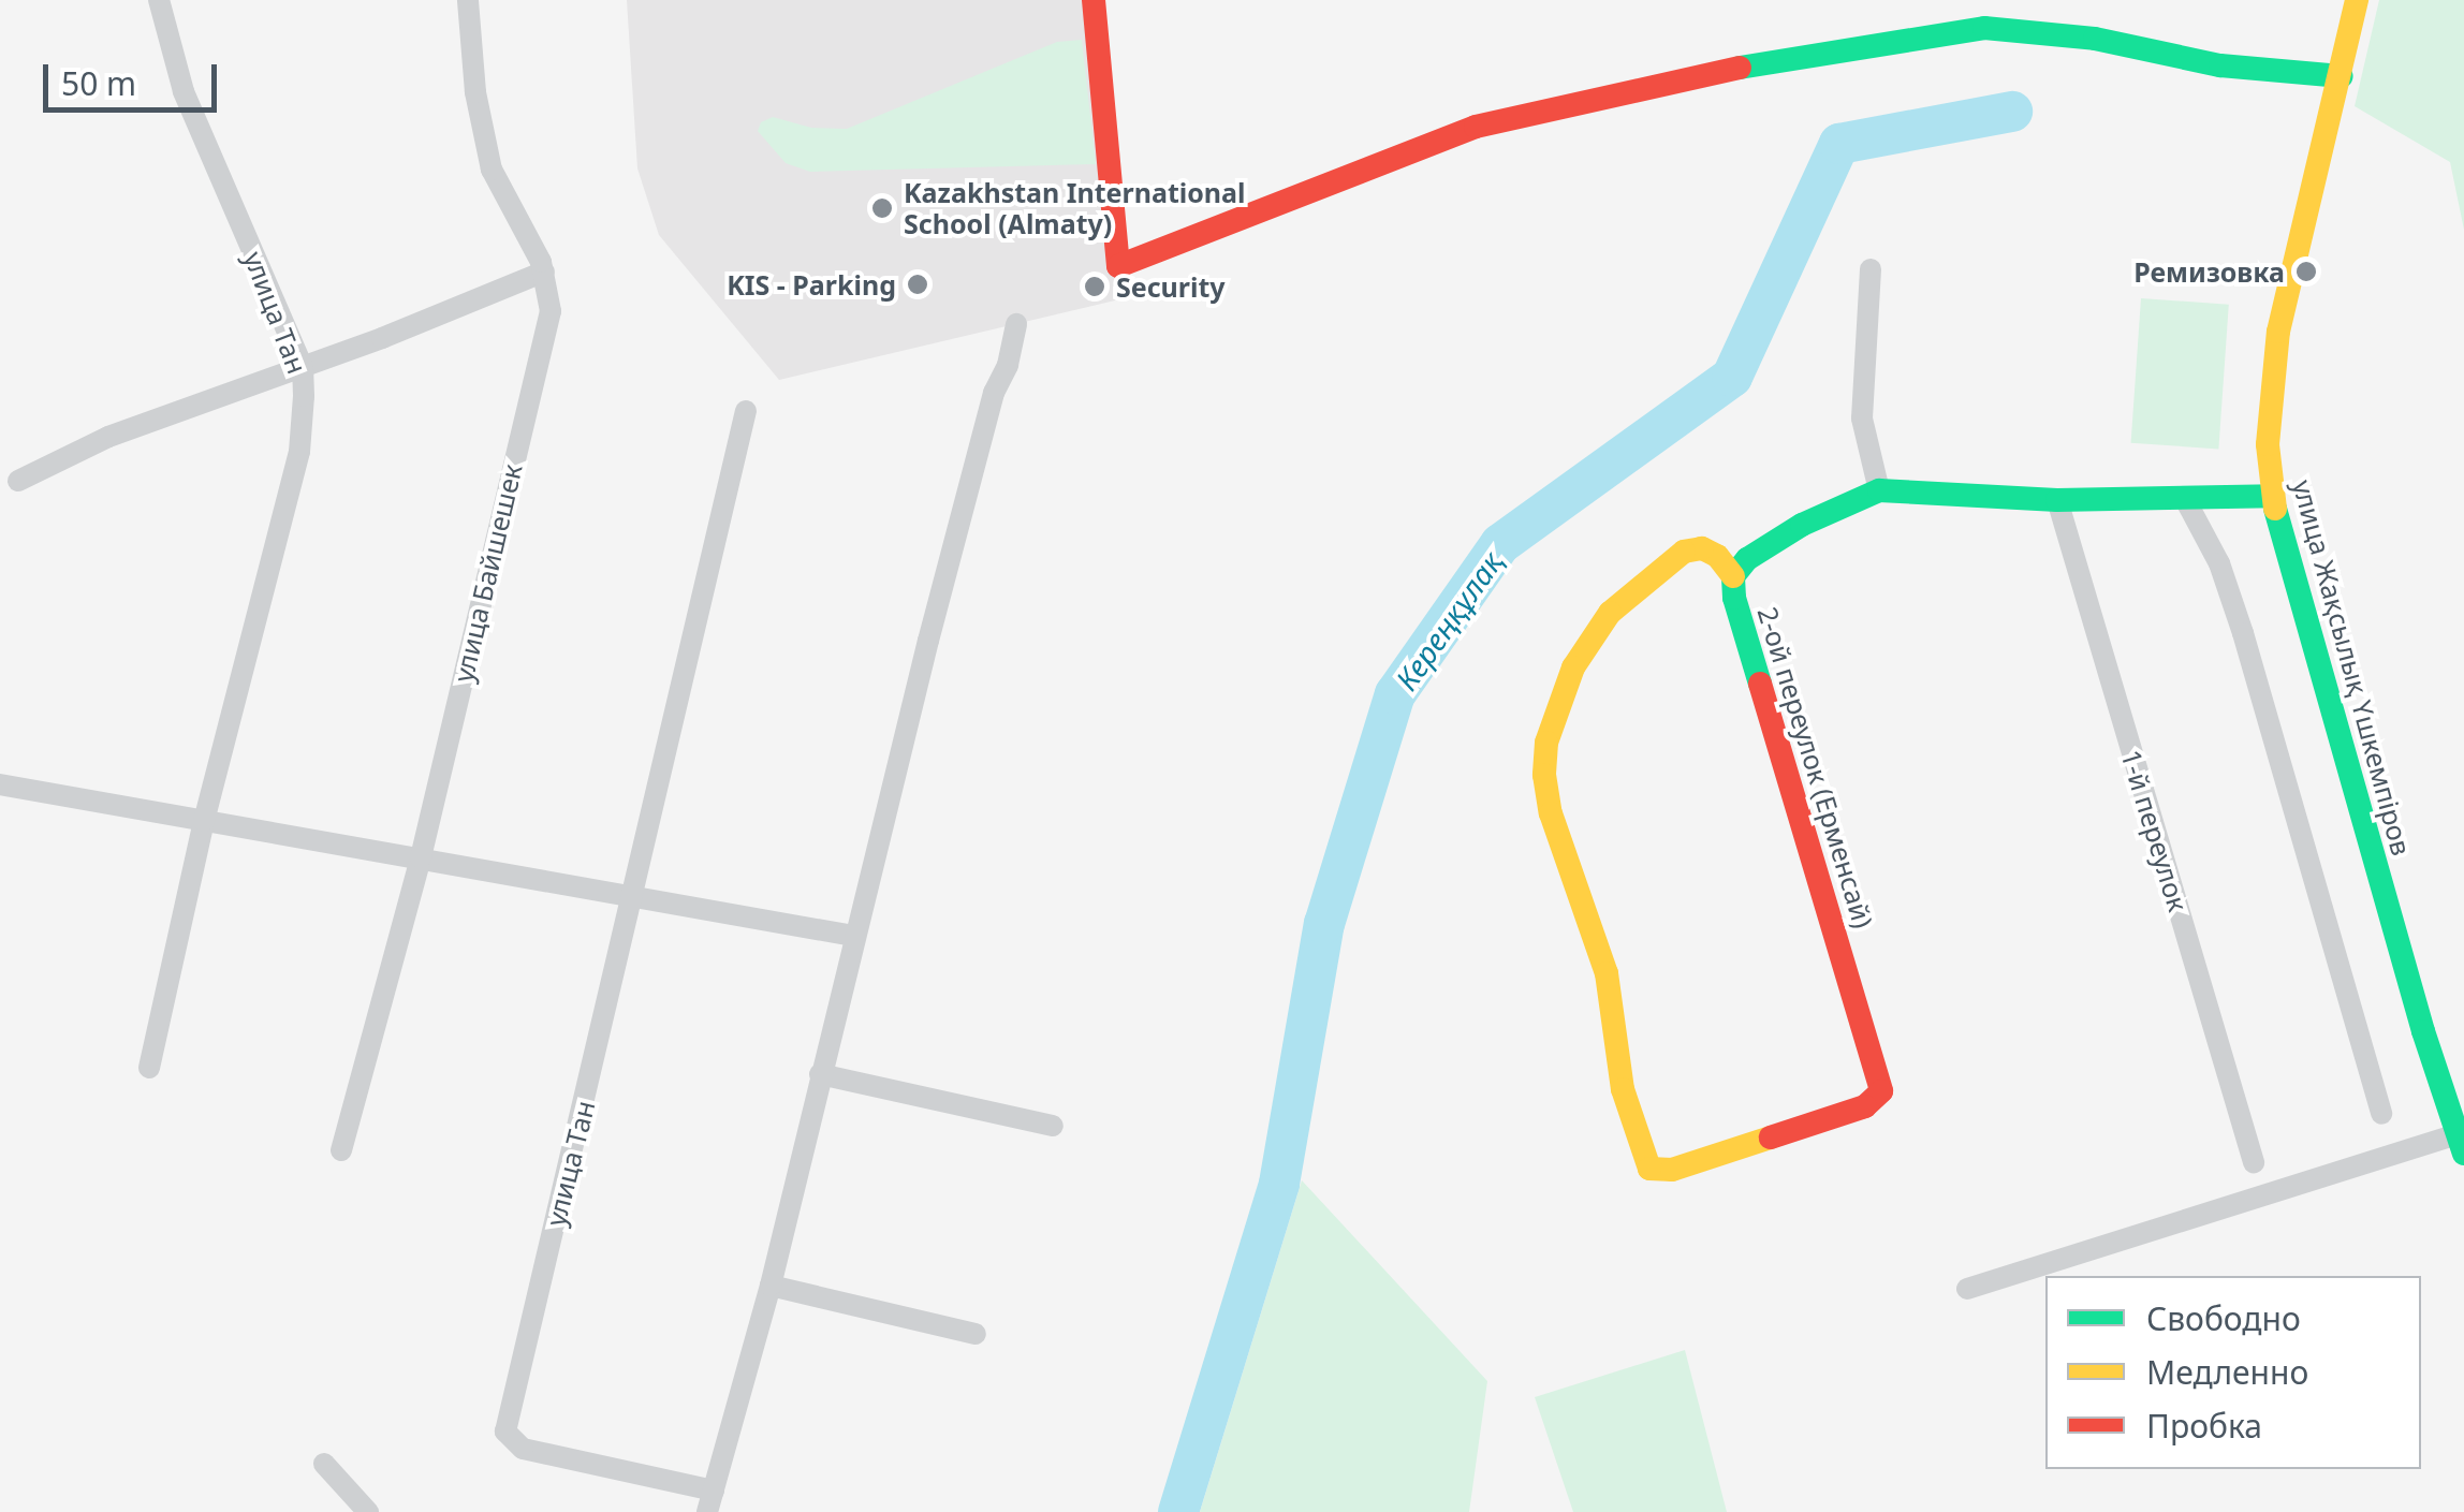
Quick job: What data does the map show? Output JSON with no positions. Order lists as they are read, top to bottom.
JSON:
{
  "streets": {
    "street": [
      "улица Тан",
      "улица Байшешек",
      "улица Жақсылық Үшкемпіров",
      "2-ой переулок (Ерменсай)",
      "1-й переулок"
    ]
  },
  "water": ["Кереңқұлақ"],
  "places": [
    "Kazakhstan International School (Almaty)",
    "Ремизовка",
    "KIS - Parking",
    "Security"
  ],
  "legend": ["Свободно", "Медленно", "Пробка"],
  "scale_bar": "50 m"
}
